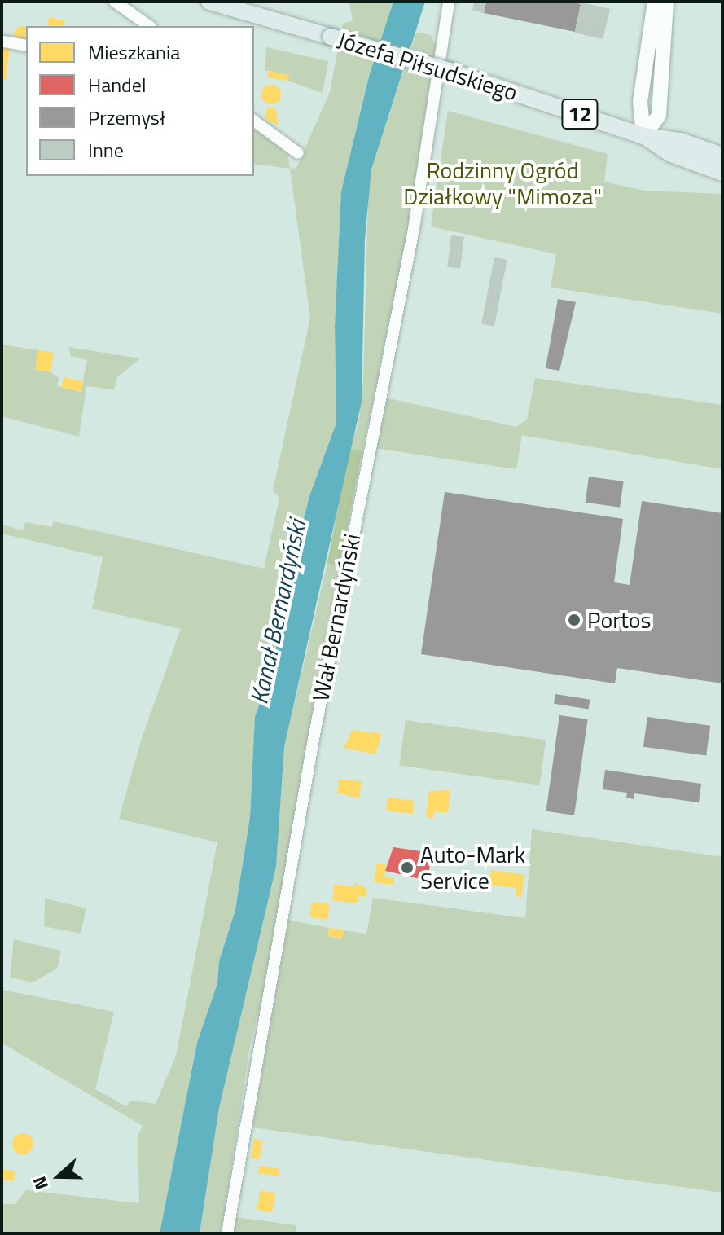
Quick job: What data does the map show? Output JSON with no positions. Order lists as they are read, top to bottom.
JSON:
{
  "streets": {
    "main road": ["Józefa Piłsudskiego", "12"],
    "street": ["Wał Bernardyński"]
  },
  "water": ["Kanał Bernardyński"],
  "parks": ["Rodzinny Ogród Działkowy \"Mimoza\""],
  "places": ["Portos", "Auto-Mark Service"],
  "legend": [
    "Mieszkania",
    "Handel",
    "Przemysł",
    "Inne"
  ],
  "north": "left"
}
